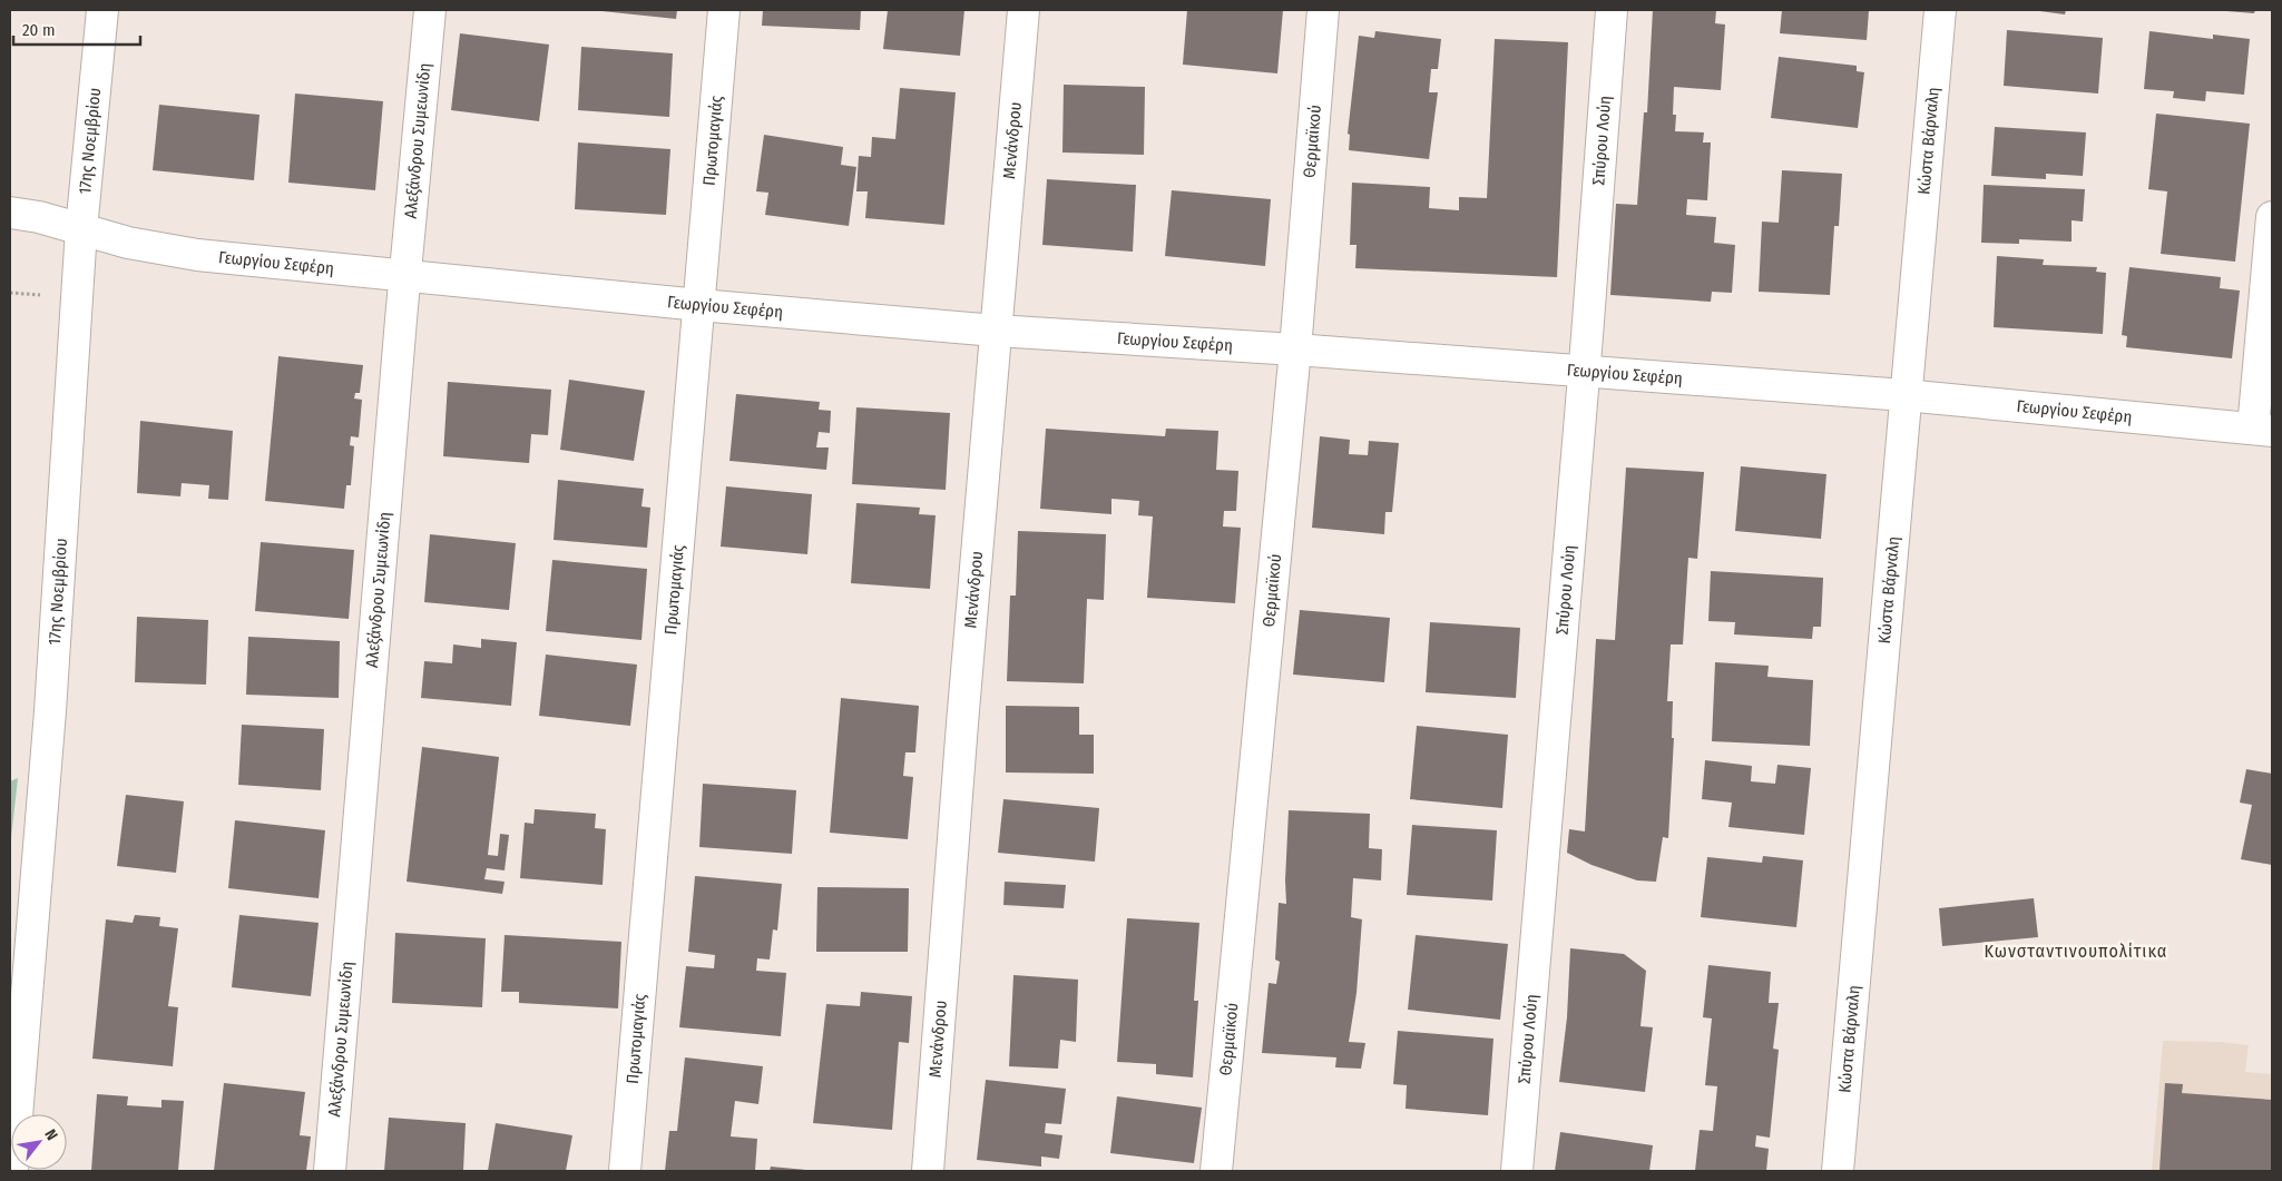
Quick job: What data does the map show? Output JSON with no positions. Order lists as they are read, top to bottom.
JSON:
{
  "streets": {
    "street": [
      "17ης Νοεμβρίου",
      "Αλεξάνδρου Συμεωνίδη",
      "Πρωτομαγιάς",
      "Μενάνδρου",
      "Θερμαϊκού",
      "Σπύρου Λούη",
      "Κώστα Βάρναλη",
      "Γεωργίου Σεφέρη"
    ]
  },
  "crossings": [
    ["17ης Νοεμβρίου", "Γεωργίου Σεφέρη"],
    ["Αλεξάνδρου Συμεωνίδη", "Γεωργίου Σεφέρη"],
    ["Πρωτομαγιάς", "Γεωργίου Σεφέρη"],
    ["Μενάνδρου", "Γεωργίου Σεφέρη"],
    ["Θερμαϊκού", "Γεωργίου Σεφέρη"],
    ["Σπύρου Λούη", "Γεωργίου Σεφέρη"],
    ["Κώστα Βάρναλη", "Γεωργίου Σεφέρη"]
  ],
  "districts": ["Κωνσταντινουπολίτικα"],
  "scale_bar": "20 m",
  "north": "top right"
}
